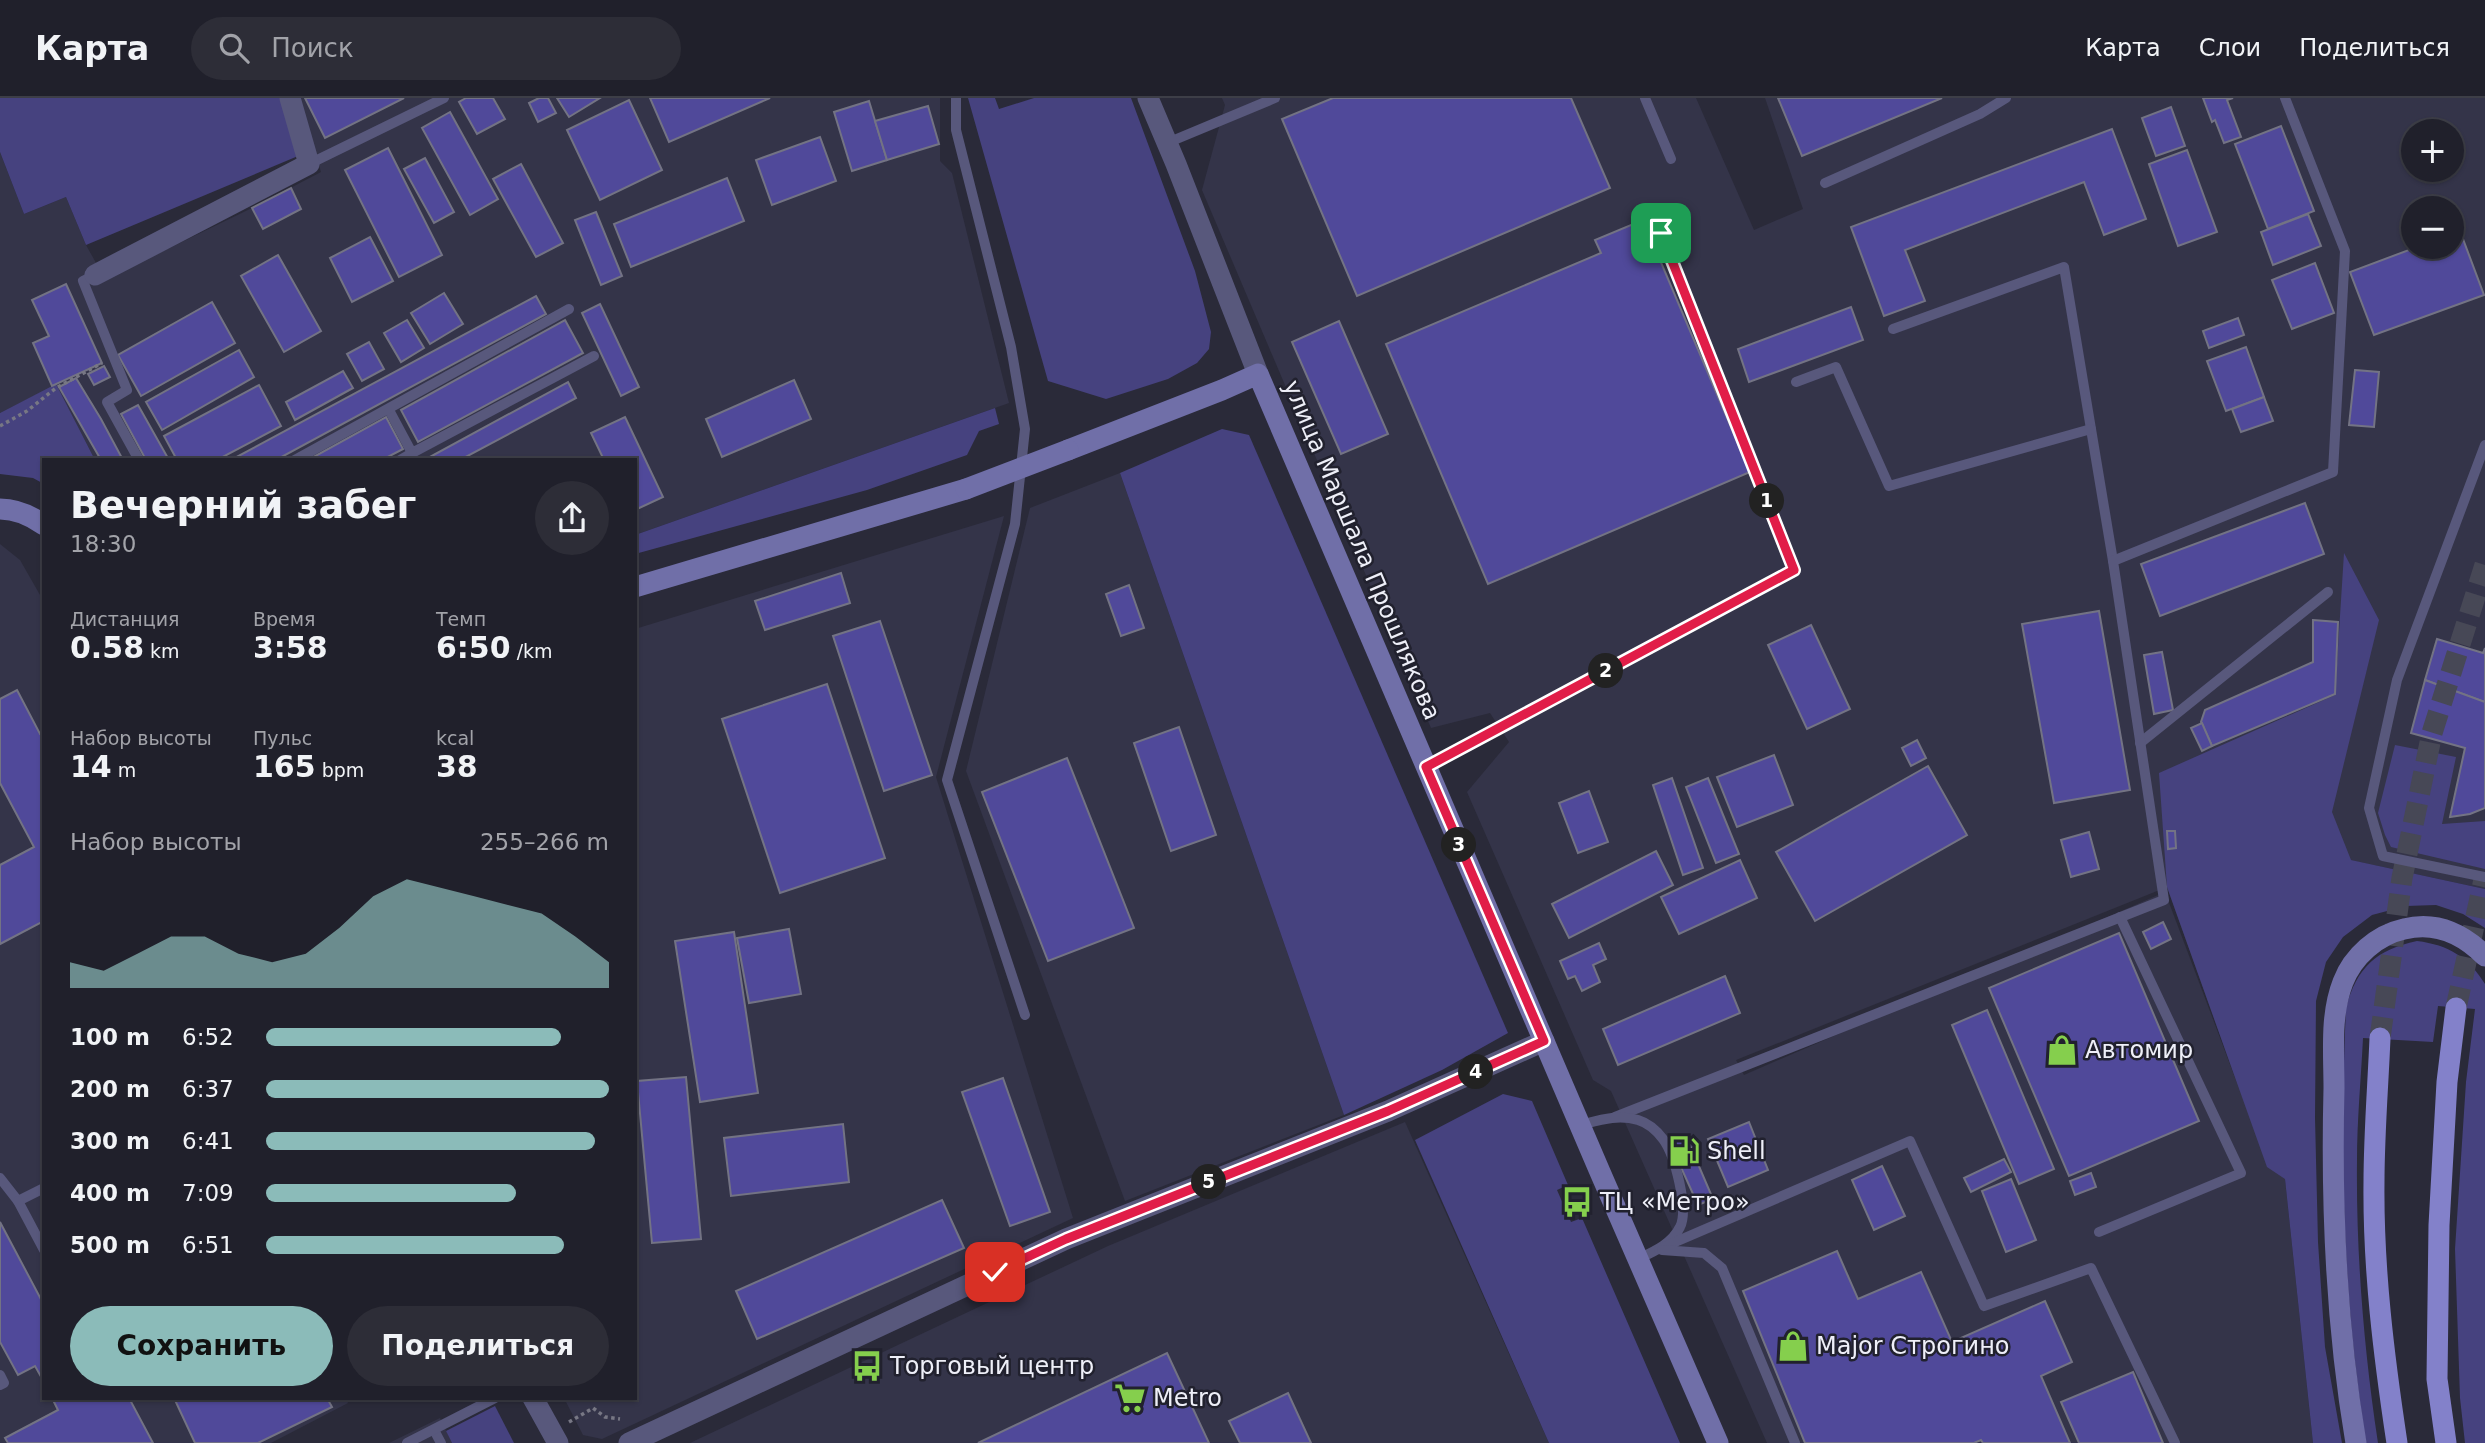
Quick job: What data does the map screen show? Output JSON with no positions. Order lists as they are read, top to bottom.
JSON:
{
  "streets": {
    "main road": ["улица Маршала Прошлякова"]
  },
  "places": {
    "shop": ["Автомир", "Major Строгино"],
    "fuel station": ["Shell"],
    "bus stop": ["ТЦ «Метро»", "Торговый центр"],
    "supermarket": ["Metro"]
  },
  "page": {
    "header": "Карта",
    "search": "Поиск",
    "nav": ["Карта", "Слои", "Поделиться"],
    "map_buttons": ["+", "−"],
    "heading": ["Вечерний забег", "18:30"],
    "pins": [
      "1",
      "2",
      "3",
      "4",
      "5"
    ],
    "stats": [
      ["Дистанция", "0.58 km"],
      ["Время", "3:58"],
      ["Темп", "6:50 /km"],
      ["Набор высоты", "14 m"],
      ["Пульс", "165 bpm"],
      ["kcal", "38"]
    ],
    "chart": ["Набор высоты", "255–266 m"],
    "list": [
      {
        "name": "100 m",
        "note": "6:52"
      },
      {
        "name": "200 m",
        "note": "6:37"
      },
      {
        "name": "300 m",
        "note": "6:41"
      },
      {
        "name": "400 m",
        "note": "7:09"
      },
      {
        "name": "500 m",
        "note": "6:51"
      }
    ],
    "buttons": ["Сохранить", "Поделиться"]
  }
}
